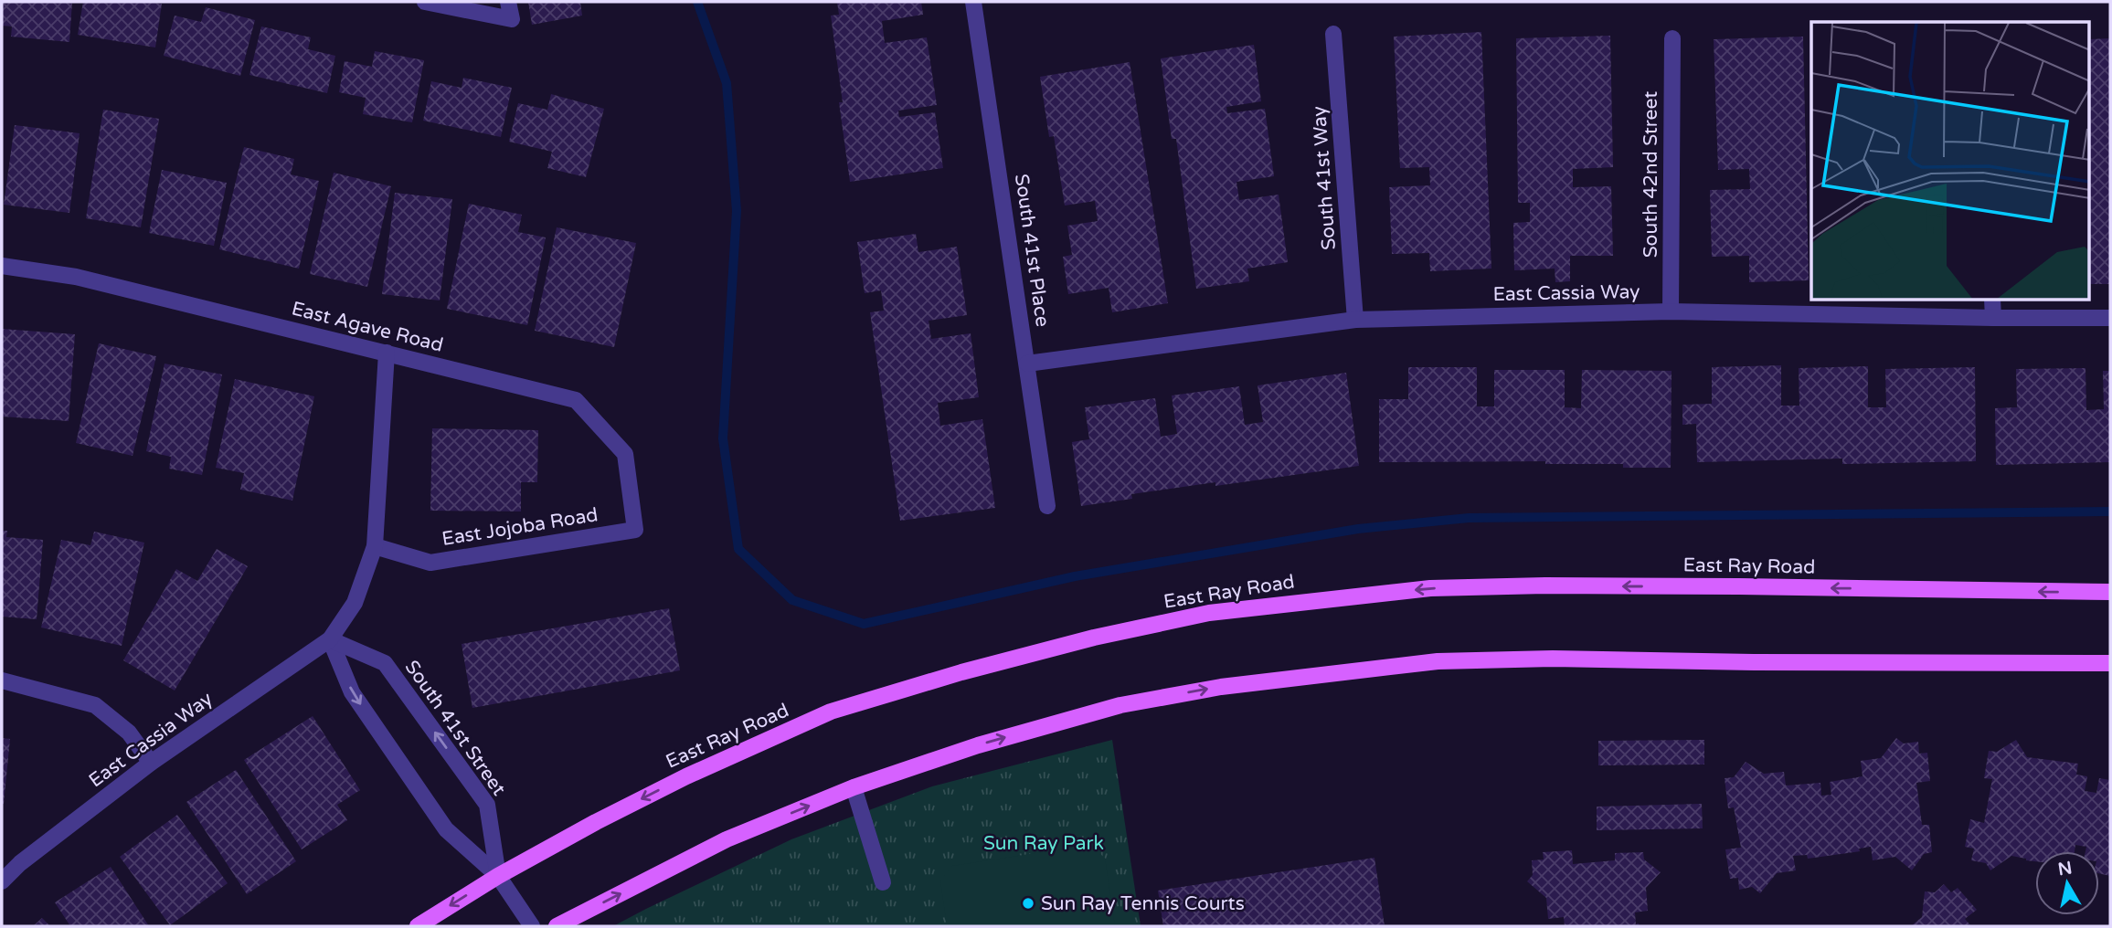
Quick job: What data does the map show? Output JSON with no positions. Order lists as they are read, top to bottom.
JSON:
{
  "streets": {
    "main road": ["East Ray Road"],
    "street": [
      "South 42nd Street",
      "South 41st Way",
      "South 41st Place",
      "East Cassia Way",
      "East Agave Road",
      "East Jojoba Road",
      "South 41st Street"
    ]
  },
  "crossings": [
    ["South 42nd Street", "East Cassia Way"],
    ["South 41st Way", "East Cassia Way"],
    ["South 41st Place", "East Cassia Way"],
    ["East Cassia Way", "South 41st Street"],
    ["East Agave Road", "East Jojoba Road"],
    ["East Ray Road", "South 41st Street"]
  ],
  "parks": ["Sun Ray Park"],
  "places": ["Sun Ray Tennis Courts"],
  "north": "top"
}
